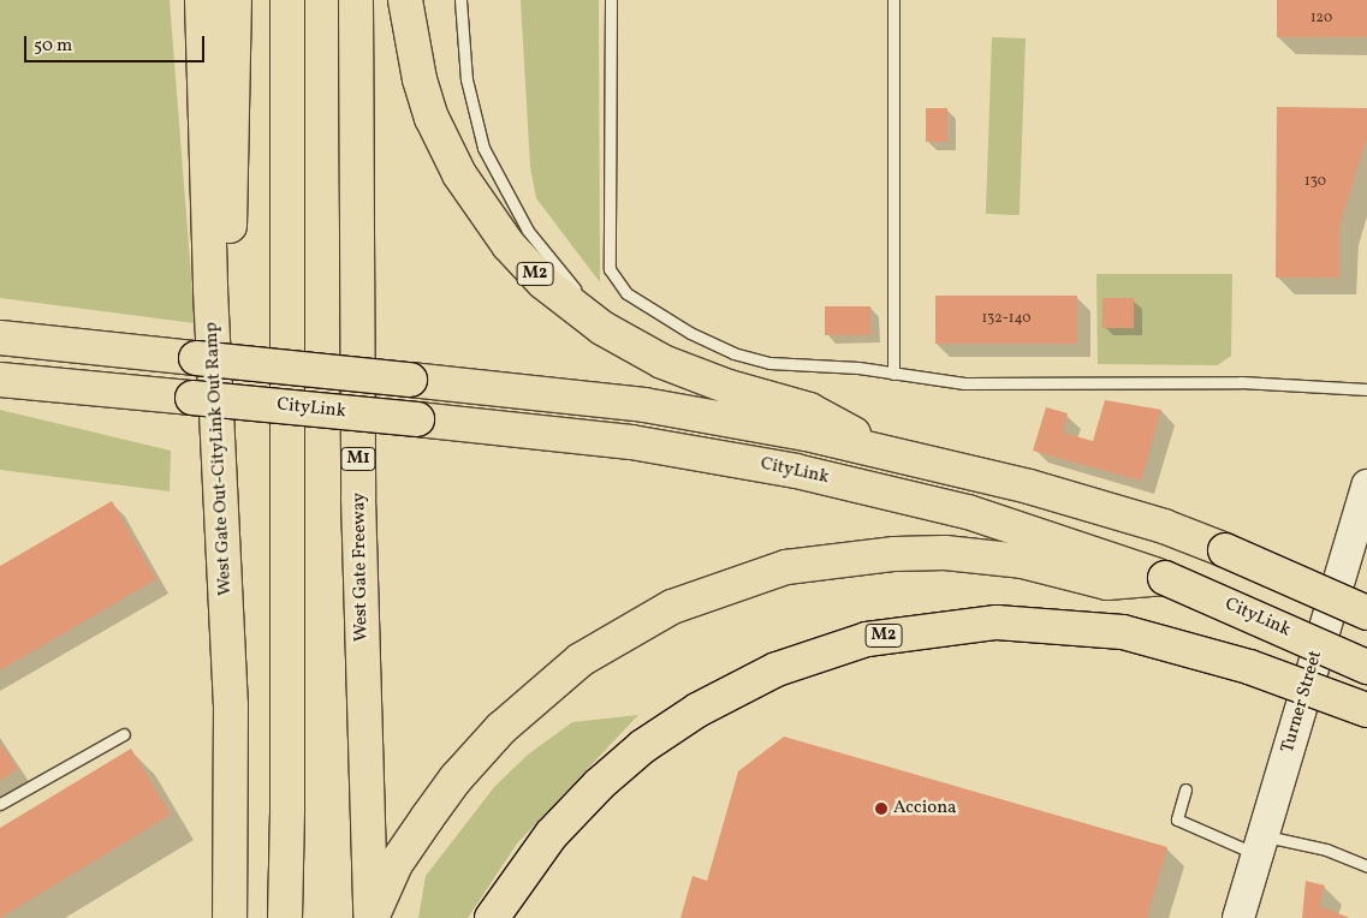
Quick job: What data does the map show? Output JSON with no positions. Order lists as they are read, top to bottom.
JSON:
{
  "streets": {
    "highway": [
      "M2",
      "CityLink",
      "West Gate Out-CityLink Out Ramp",
      "M1",
      "West Gate Freeway"
    ],
    "street": ["Turner Street"]
  },
  "crossings": [
    ["M2", "CityLink"],
    ["CityLink", "West Gate Out-CityLink Out Ramp"]
  ],
  "places": ["Acciona"],
  "house_numbers": ["120", "130", "132-140"],
  "scale_bar": "50 m"
}
